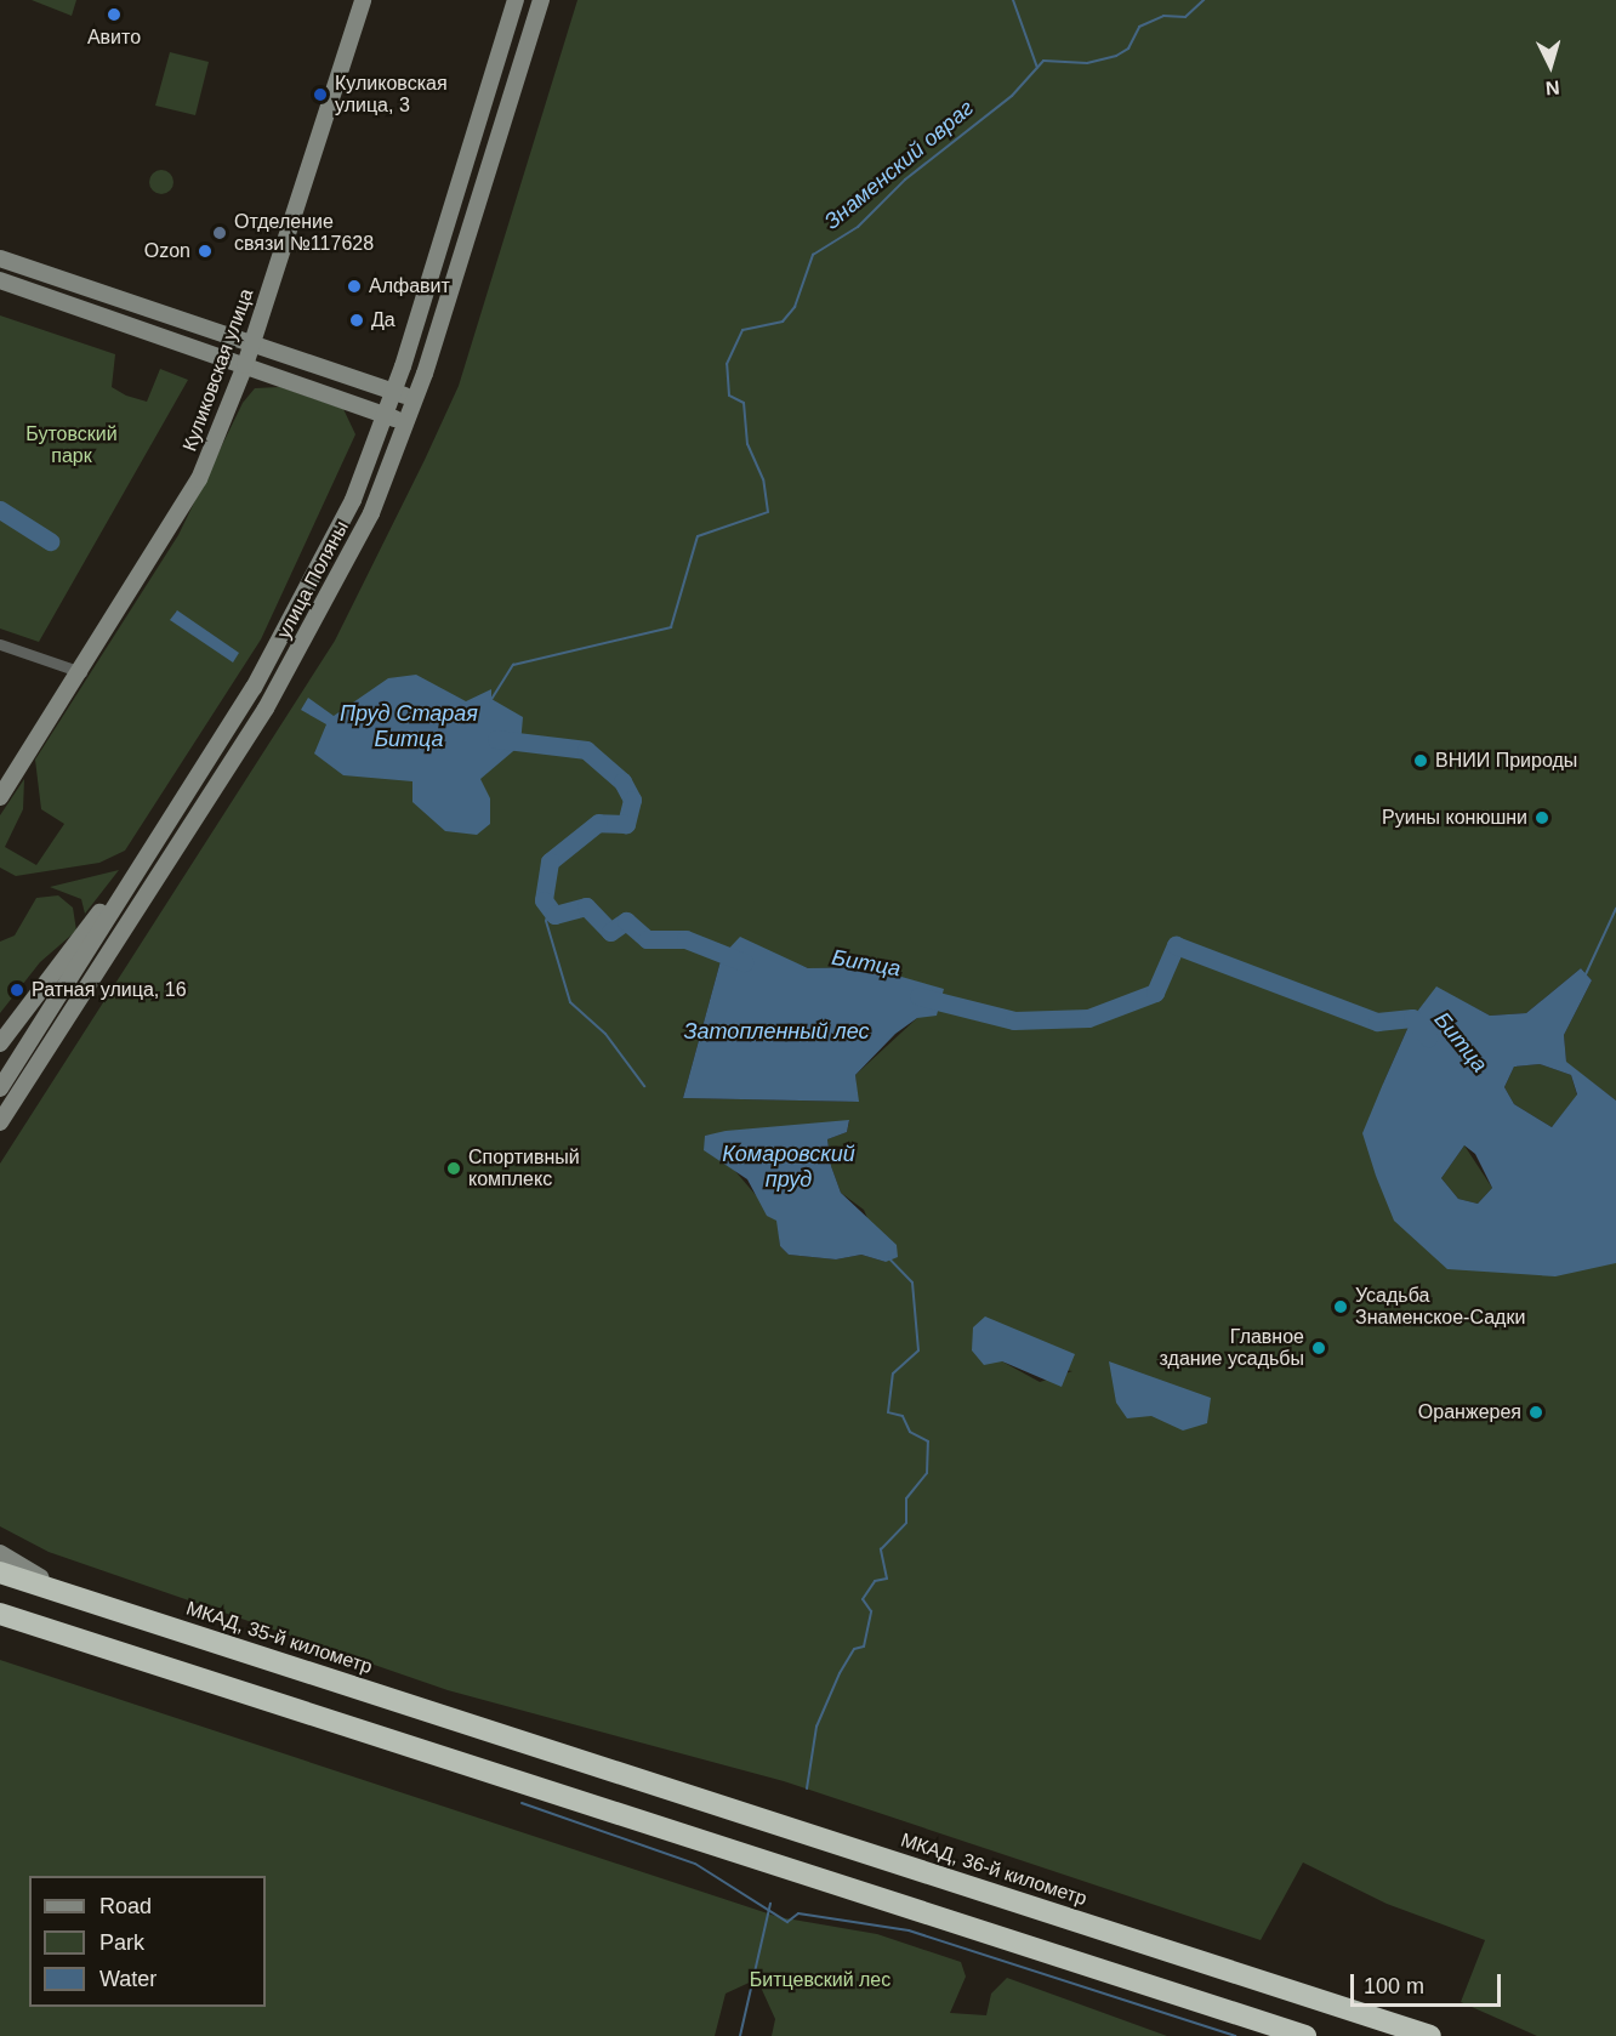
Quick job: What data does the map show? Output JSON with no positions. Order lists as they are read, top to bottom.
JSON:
{
  "streets": {
    "highway": ["МКАД, 35-й километр", "МКАД, 36-й километр"],
    "main road": ["Куликовская улица", "улица Поляны"]
  },
  "crossings": [
    ["МКАД, 35-й километр", "МКАД, 36-й километр"]
  ],
  "water": [
    "Знаменский овраг",
    "Пруд Старая Битца",
    "Битца",
    "Затопленный лес",
    "Комаровский пруд"
  ],
  "parks": ["Бутовский парк", "Битцевский лес"],
  "places": [
    "Авито",
    "Куликовская улица, 3",
    "Отделение связи №117628",
    "Ozon",
    "Алфавит",
    "Да",
    "ВНИИ Природы",
    "Руины конюшни",
    "Ратная улица, 16",
    "Спортивный комплекс",
    "Усадьба Знаменское-Садки",
    "Главное здание усадьбы",
    "Оранжерея"
  ],
  "legend": ["Road", "Park", "Water"],
  "scale_bar": "100 m",
  "north": "bottom"
}
